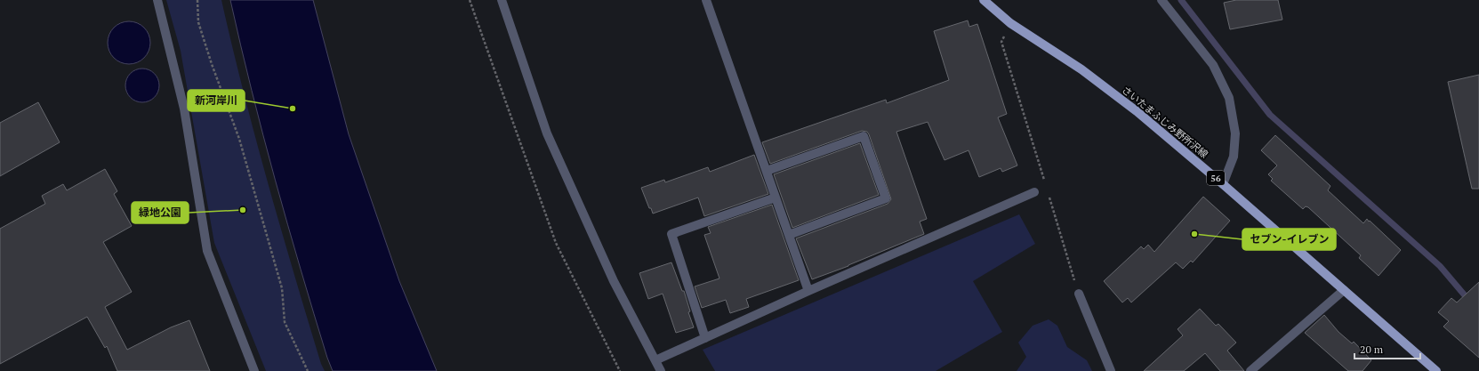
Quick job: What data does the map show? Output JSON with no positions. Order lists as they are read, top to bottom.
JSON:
{
  "streets": {
    "main road": ["さいたまふじみ野所沢線", "56"]
  },
  "places": ["新河岸川", "緑地公園", "セブン-イレブン"],
  "scale_bar": "20 m"
}
